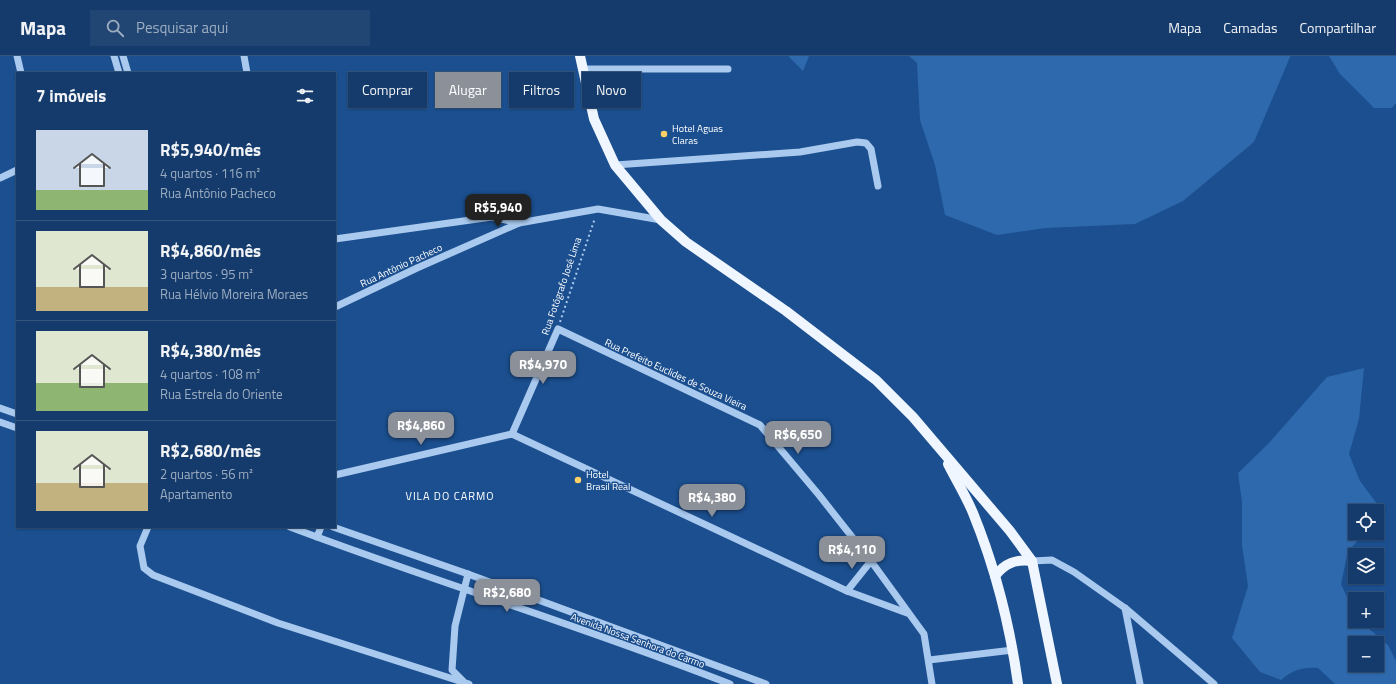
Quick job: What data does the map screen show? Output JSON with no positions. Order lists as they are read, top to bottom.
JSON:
{
  "streets": {
    "street": [
      "Rua Antônio Pacheco",
      "Rua Fotógrafo José Lima",
      "Rua Prefeito Euclides de Souza Vieira",
      "Avenida Nossa Senhora do Carmo"
    ]
  },
  "crossings": [
    ["Rua Fotógrafo José Lima", "Rua Prefeito Euclides de Souza Vieira"]
  ],
  "districts": ["VILA DO CARMO"],
  "places": ["Hotel Aguas Claras", "Hotel Brasil Real"],
  "page": {
    "header": "Mapa",
    "search": "Pesquisar aqui",
    "nav": ["Mapa", "Camadas", "Compartilhar"],
    "chip": [
      "Comprar",
      "Alugar",
      "Filtros",
      "Novo"
    ],
    "heading": "7 imóveis",
    "list": [
      {
        "name": "R$5,940/mês",
        "note": "4 quartos · 116 m² · Rua Antônio Pacheco"
      },
      {
        "name": "R$4,860/mês",
        "note": "3 quartos · 95 m² · Rua Hélvio Moreira Moraes"
      },
      {
        "name": "R$4,380/mês",
        "note": "4 quartos · 108 m² · Rua Estrela do Oriente"
      },
      {
        "name": "R$2,680/mês",
        "note": "2 quartos · 56 m² · Apartamento"
      }
    ],
    "price": [
      "R$5,940",
      "R$4,970",
      "R$4,860",
      "R$6,650",
      "R$4,380",
      "R$4,110",
      "R$2,680"
    ],
    "map_buttons": ["+", "−"]
  }
}
